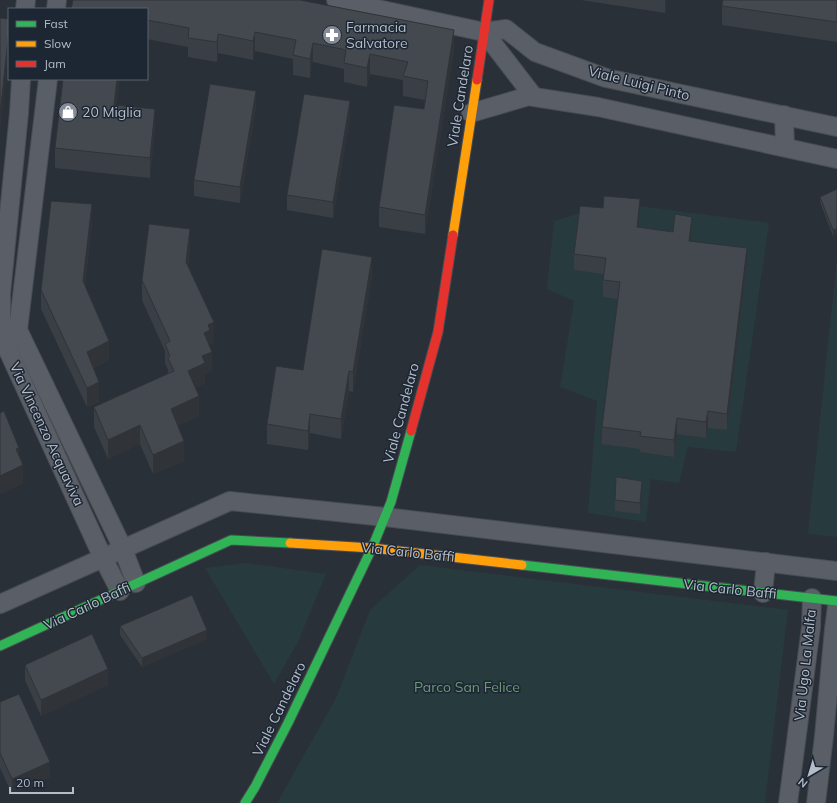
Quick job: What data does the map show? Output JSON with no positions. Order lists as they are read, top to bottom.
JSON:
{
  "streets": {
    "street": [
      "Viale Luigi Pinto",
      "Viale Candelaro",
      "Via Vincenzo Acquaviva",
      "Via Carlo Baffi",
      "Via Ugo La Malfa"
    ]
  },
  "crossings": [
    ["Viale Luigi Pinto", "Viale Candelaro"],
    ["Viale Candelaro", "Via Carlo Baffi"],
    ["Via Vincenzo Acquaviva", "Via Carlo Baffi"],
    ["Via Carlo Baffi", "Via Ugo La Malfa"]
  ],
  "parks": ["Parco San Felice"],
  "places": {
    "pharmacy": ["Farmacia Salvatore"],
    "shop": ["20 Miglia"]
  },
  "legend": ["Fast", "Slow", "Jam"],
  "scale_bar": "20 m",
  "north": "bottom left"
}
